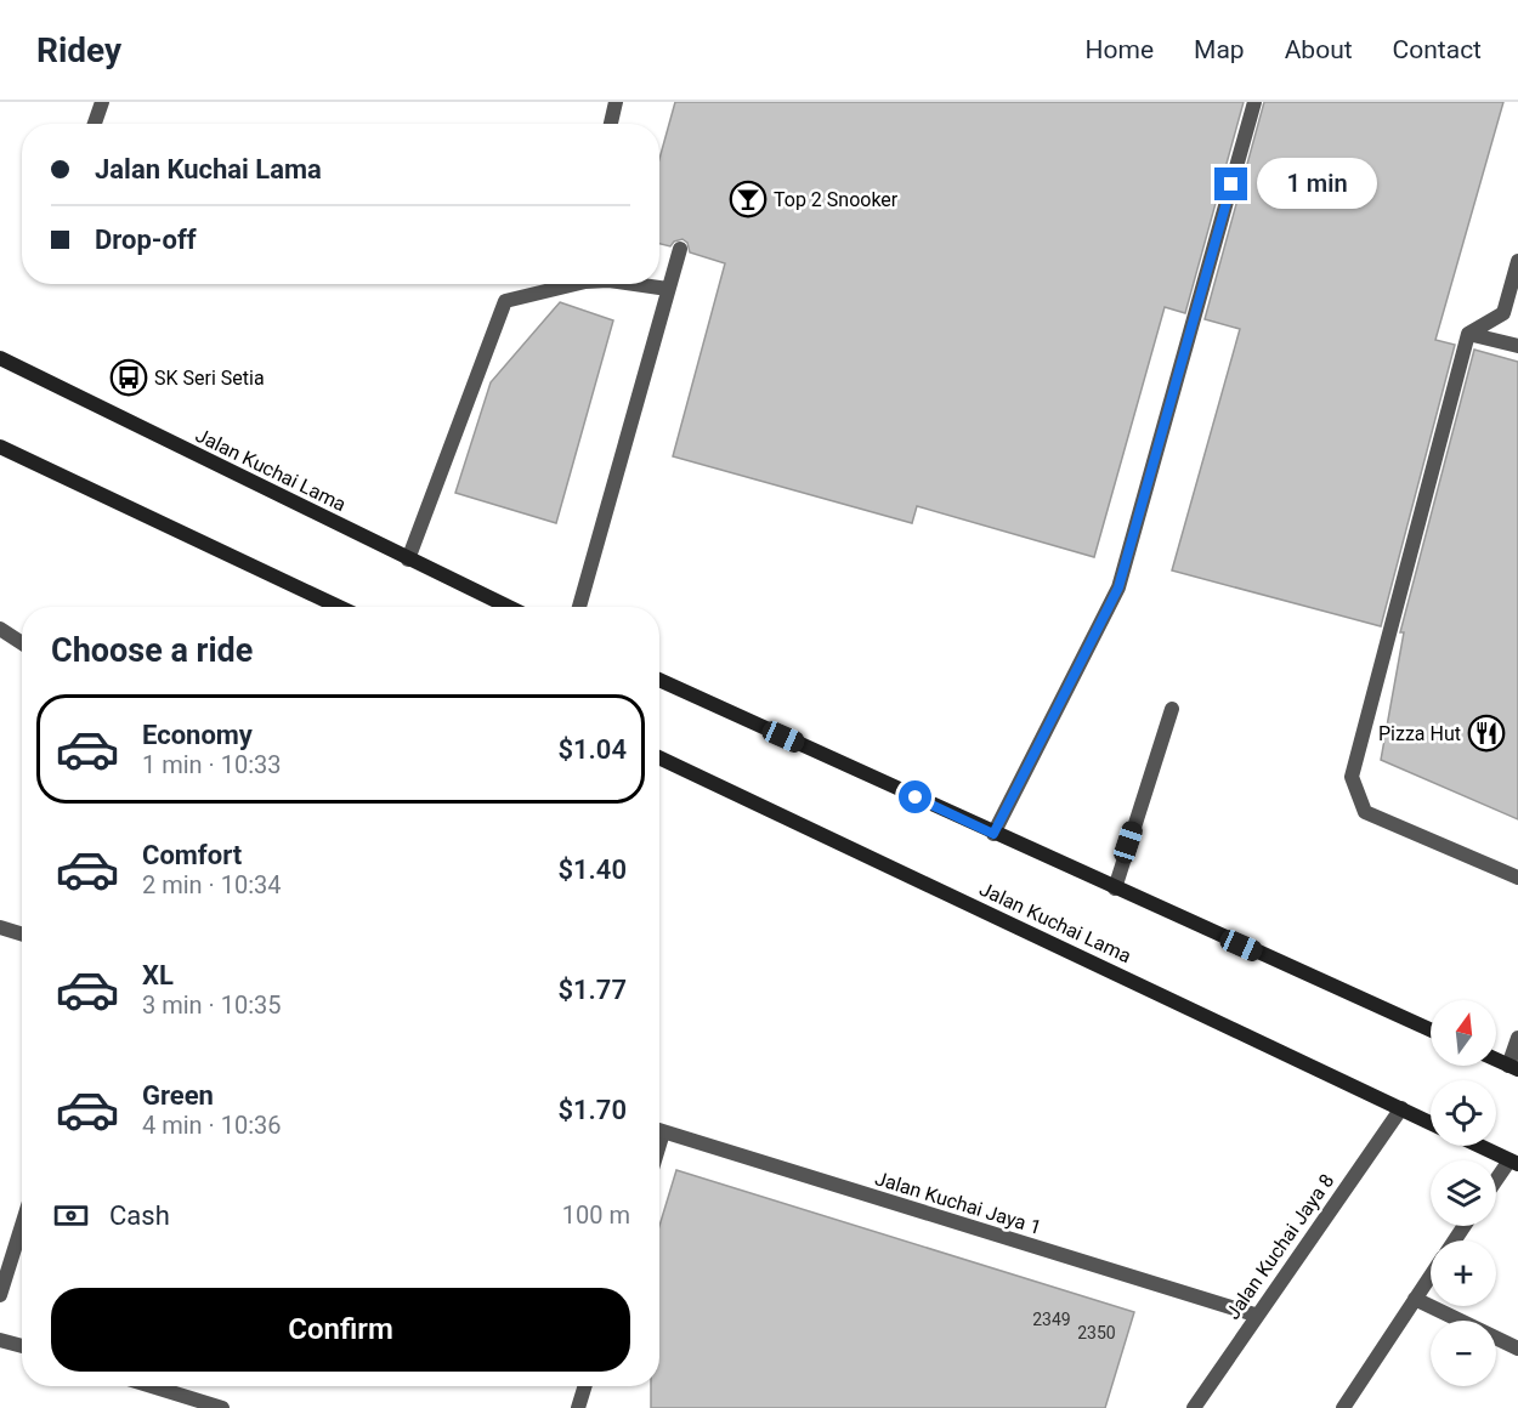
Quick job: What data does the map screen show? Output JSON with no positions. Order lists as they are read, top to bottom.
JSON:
{
  "streets": {
    "main road": ["Jalan Kuchai Lama"],
    "street": ["Jalan Kuchai Jaya 1", "Jalan Kuchai Jaya 8"]
  },
  "crossings": [
    ["Jalan Kuchai Lama", "Jalan Kuchai Jaya 8"],
    ["Jalan Kuchai Jaya 1", "Jalan Kuchai Jaya 8"]
  ],
  "places": {
    "bar": ["Top 2 Snooker"],
    "bus stop": ["SK Seri Setia"],
    "restaurant": ["Pizza Hut"]
  },
  "house_numbers": ["2349", "2350"],
  "north": "top",
  "page": {
    "header": "Ridey",
    "nav": [
      "Home",
      "Map",
      "About",
      "Contact"
    ],
    "banner": ["Jalan Kuchai Lama", "Drop-off"],
    "bubble": "1 min",
    "heading": "Choose a ride",
    "list": [
      {
        "name": "Economy",
        "note": "1 min · 10:33",
        "value": "$1.04"
      },
      {
        "name": "Comfort",
        "note": "2 min · 10:34",
        "value": "$1.40"
      },
      {
        "name": "XL",
        "note": "3 min · 10:35",
        "value": "$1.77"
      },
      {
        "name": "Green",
        "note": "4 min · 10:36",
        "value": "$1.70"
      }
    ],
    "map_buttons": ["+", "−"],
    "pay": ["Cash", "100 m"],
    "buttons": "Confirm"
  }
}
